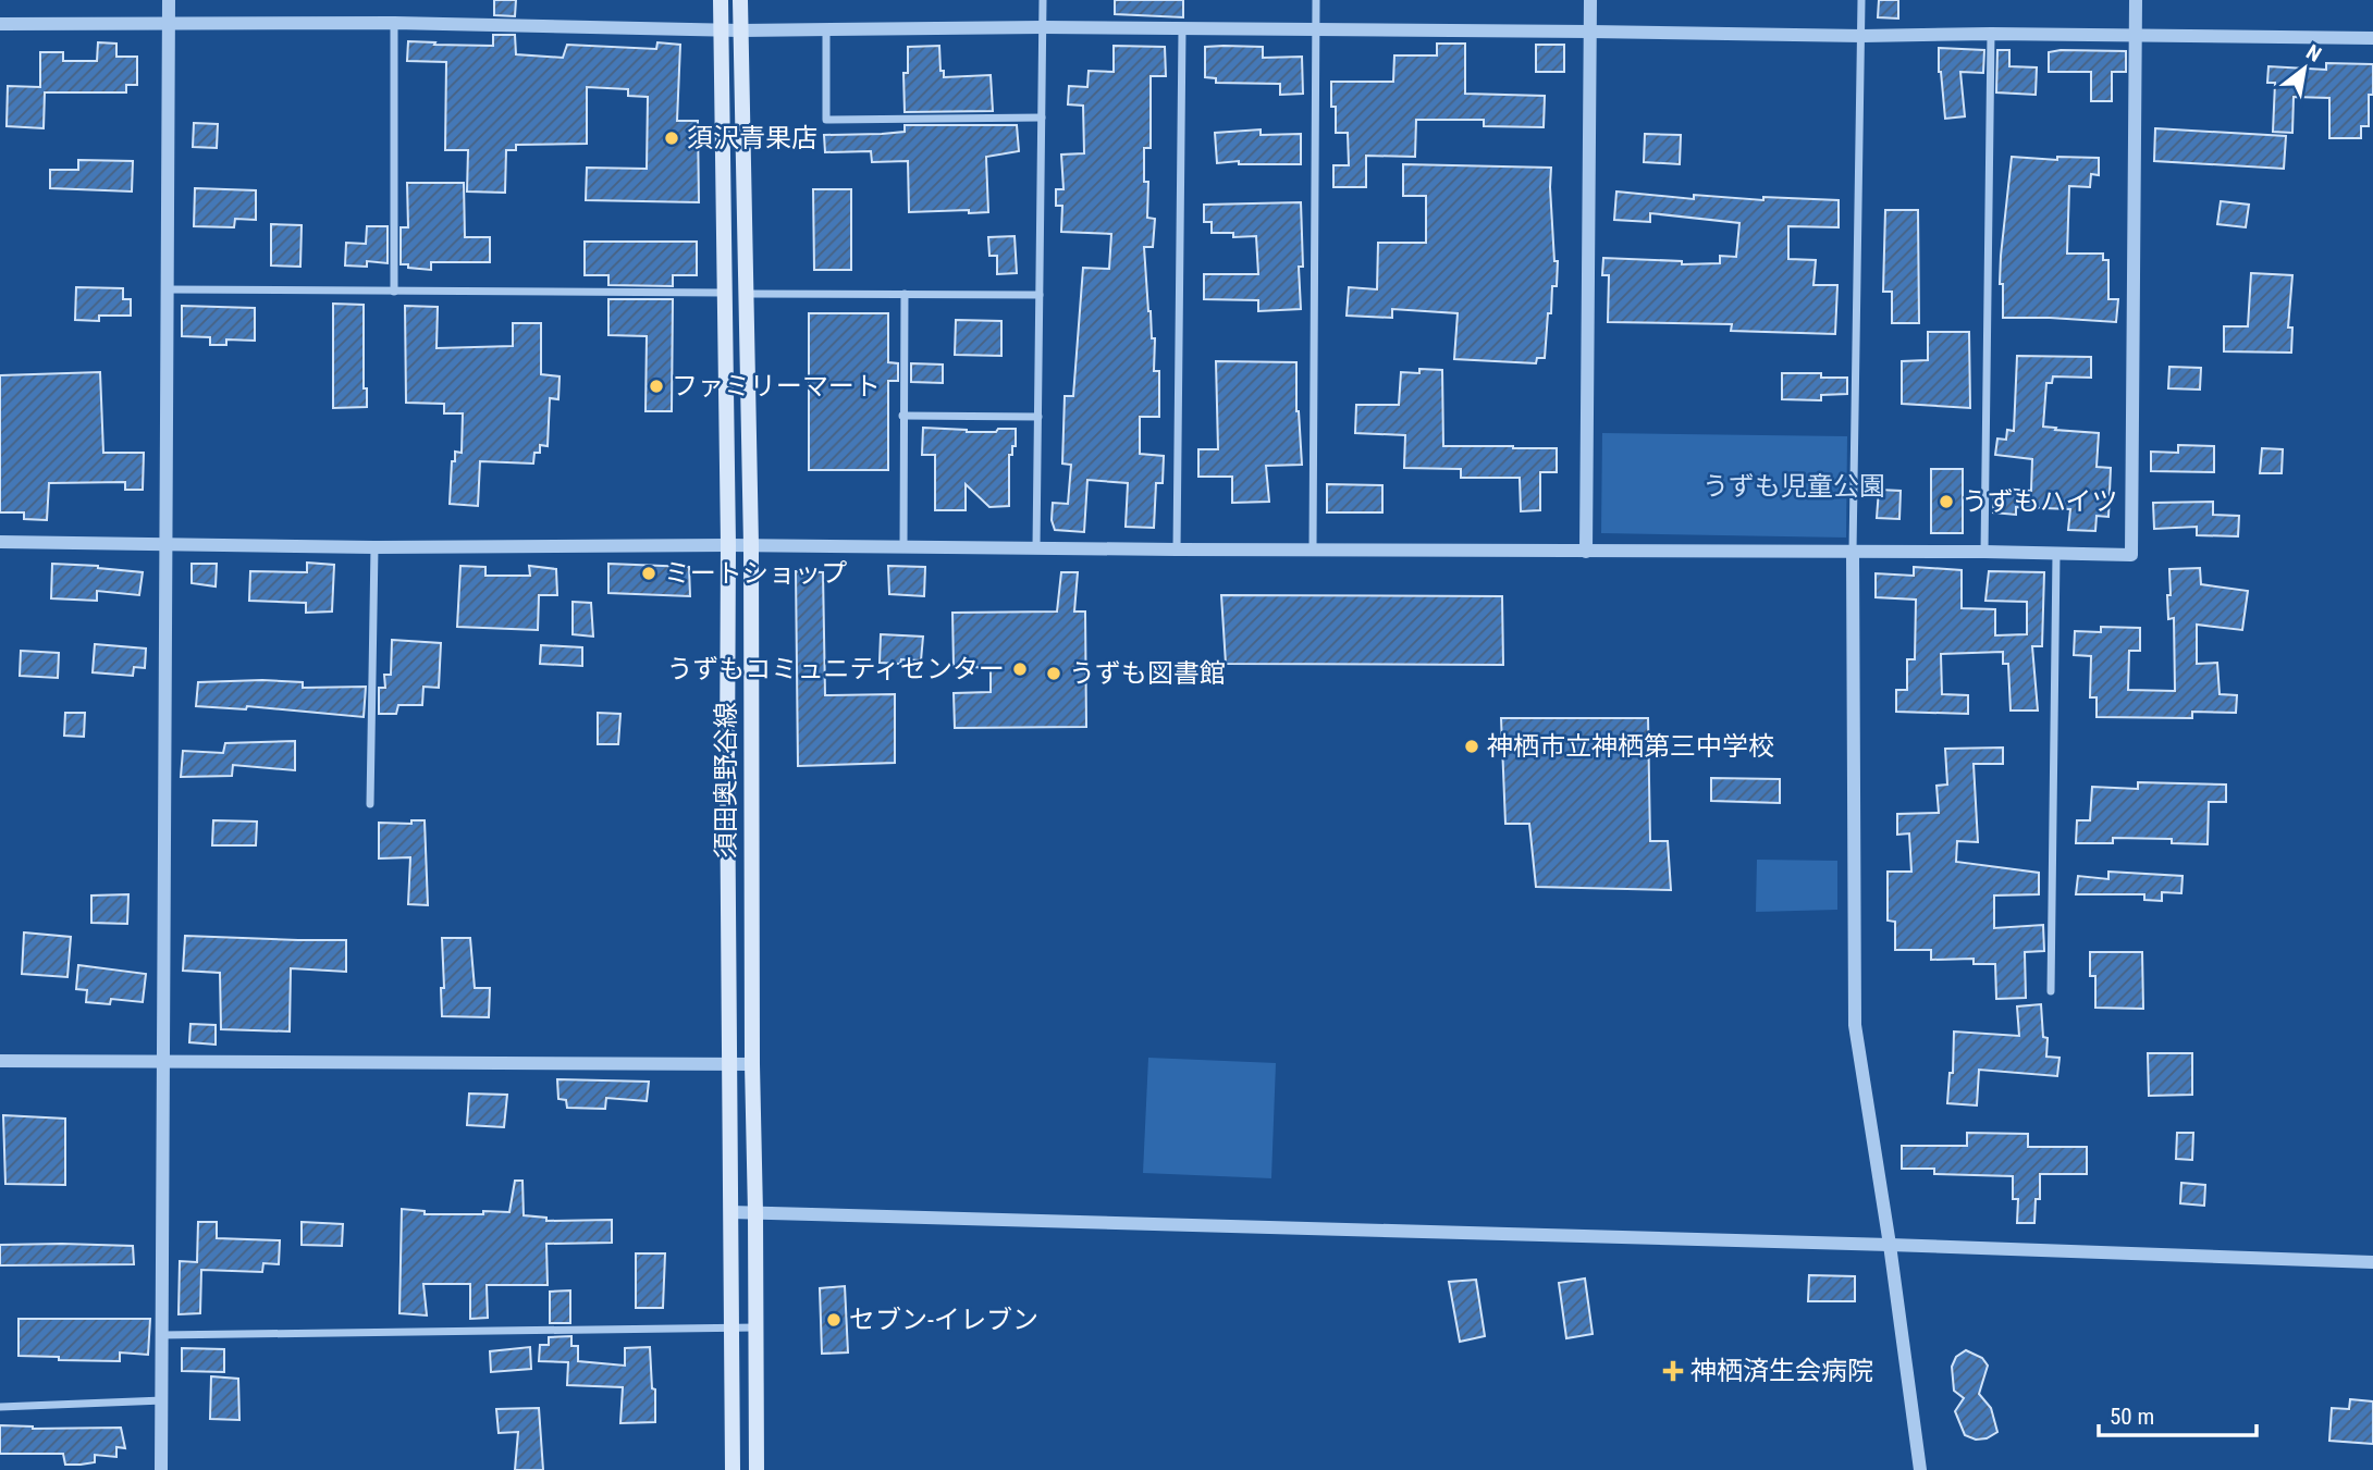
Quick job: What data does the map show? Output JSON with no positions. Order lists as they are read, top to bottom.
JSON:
{
  "streets": {
    "main road": ["須田奥野谷線"]
  },
  "parks": ["うずも児童公園"],
  "places": {
    "other": [
      "須沢青果店",
      "ファミリーマート",
      "うずもハイツ",
      "ミートショップ",
      "うずもコミュニティセンター",
      "うずも図書館",
      "神栖市立神栖第三中学校",
      "セブン-イレブン"
    ],
    "health": ["神栖済生会病院"]
  },
  "scale_bar": "50 m",
  "north": "top right"
}
